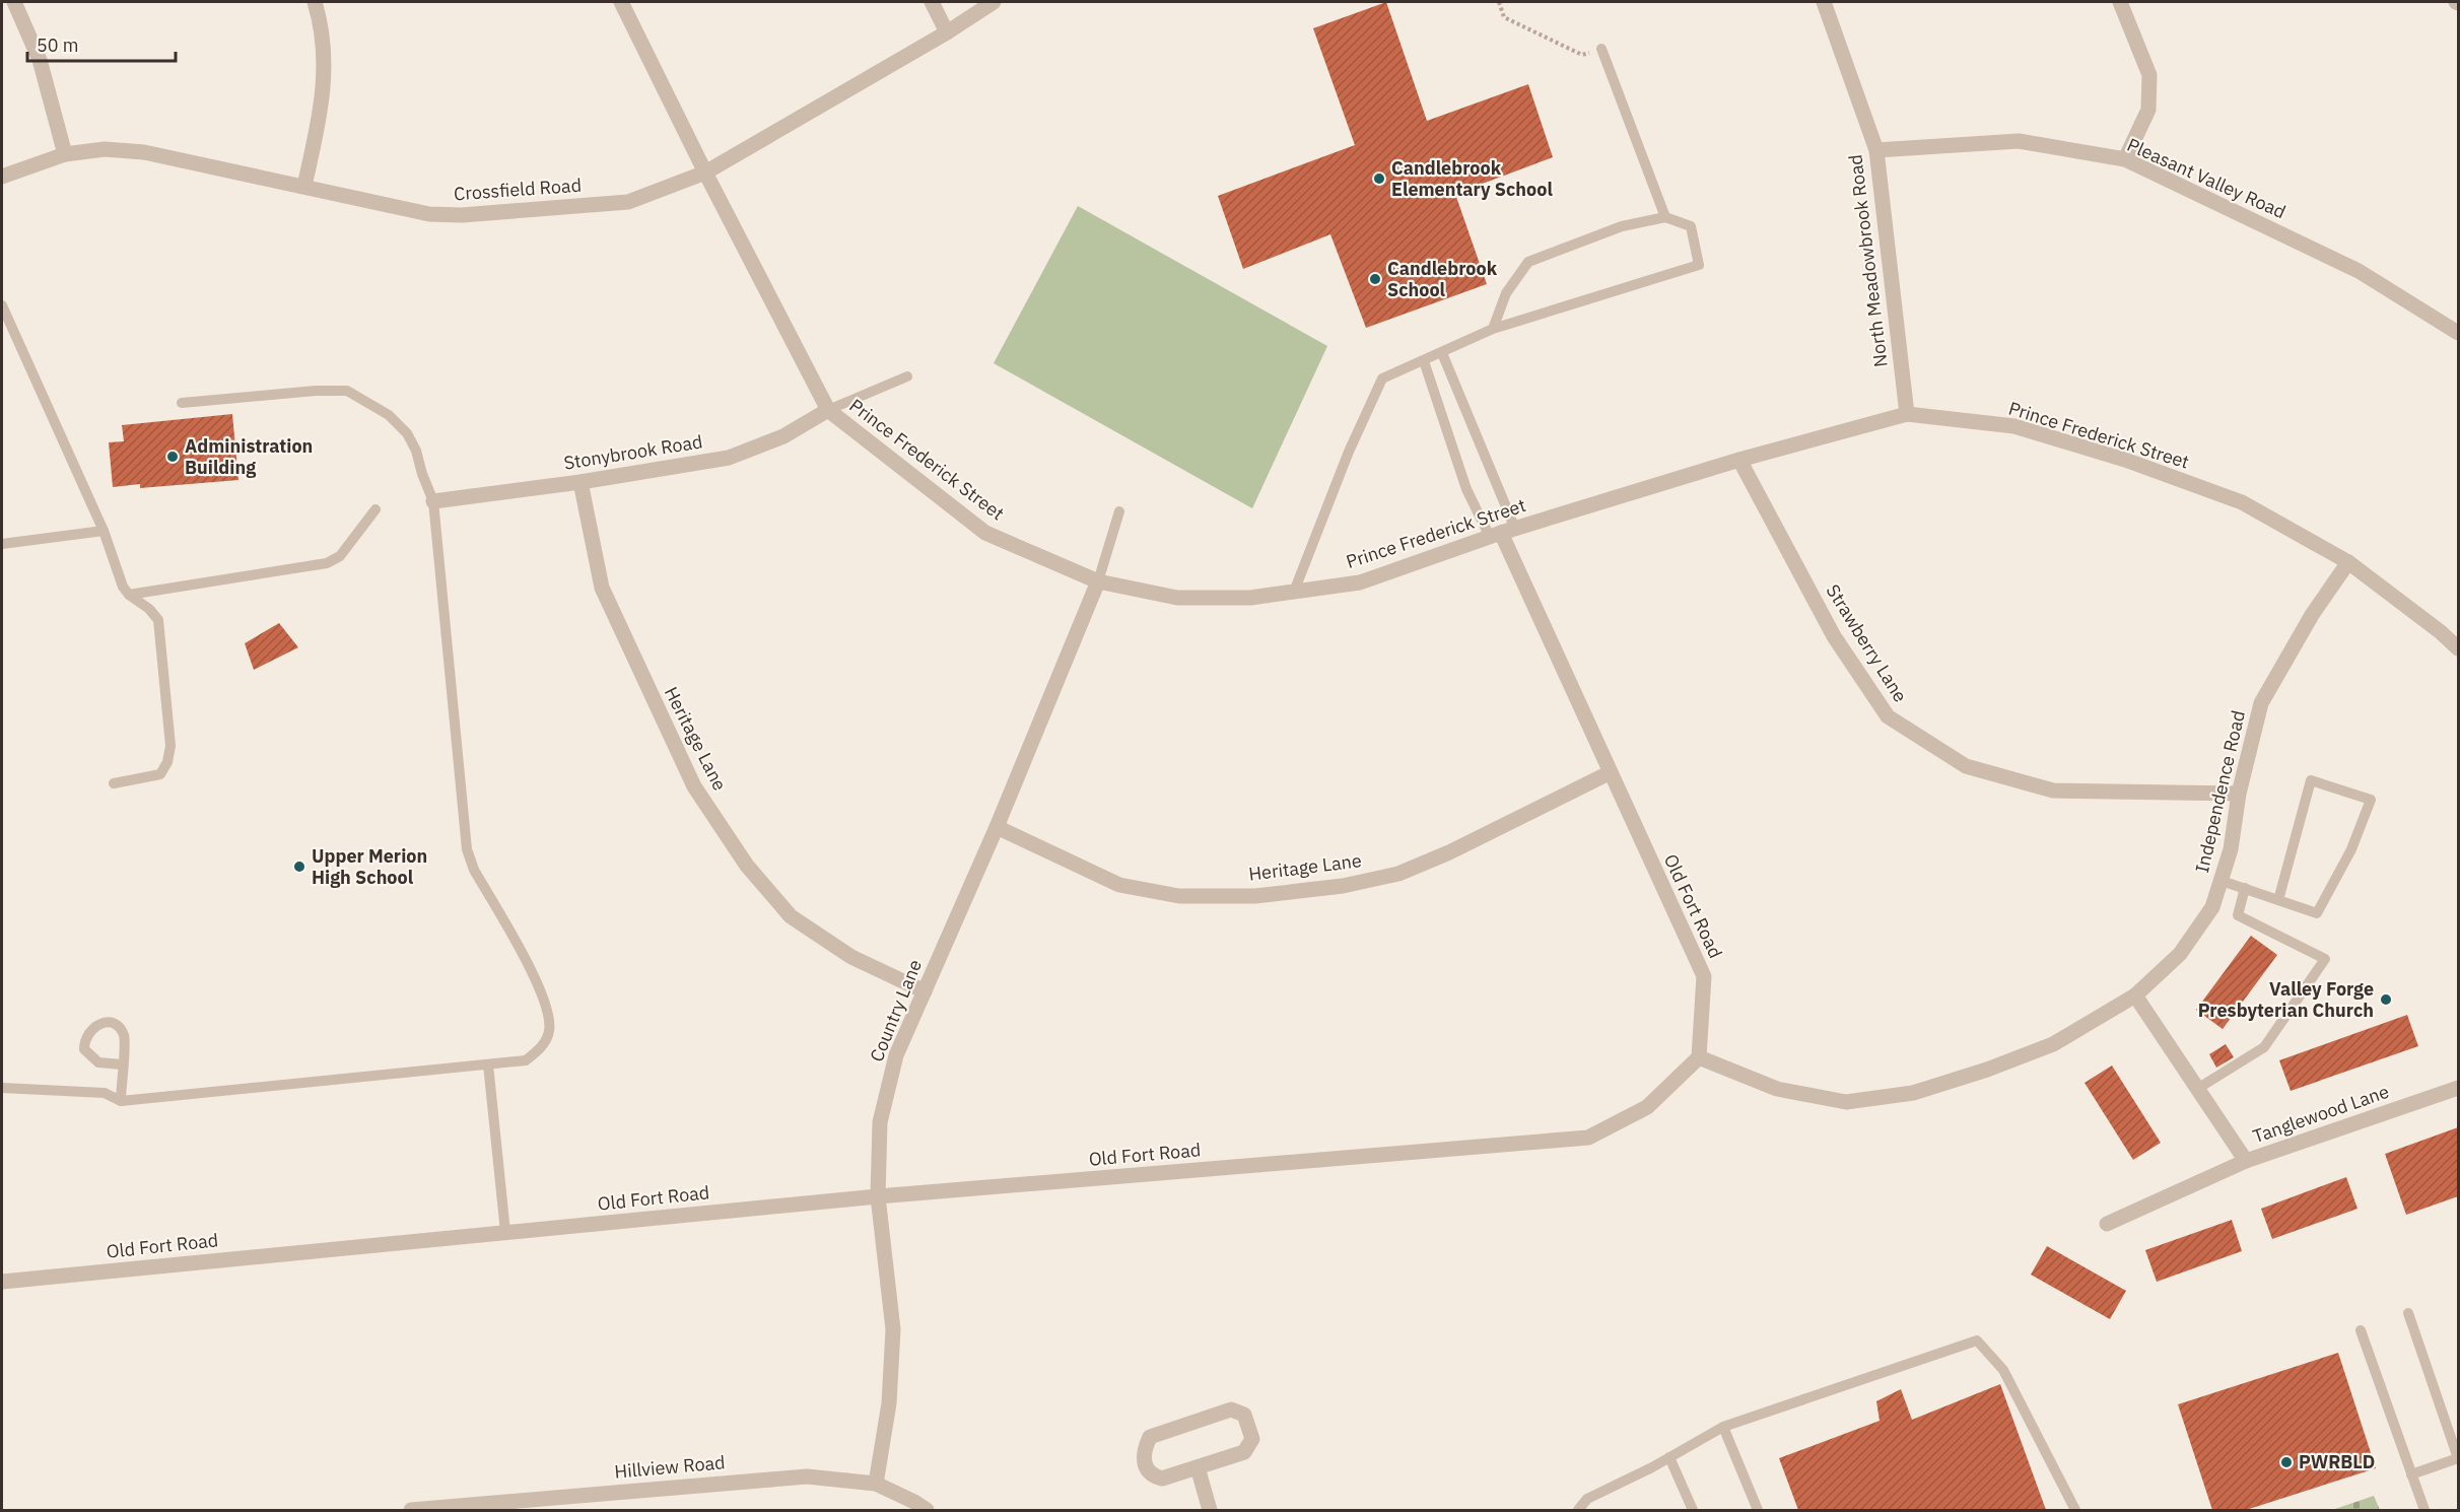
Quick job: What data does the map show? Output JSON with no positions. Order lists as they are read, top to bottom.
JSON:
{
  "streets": {
    "street": [
      "Pleasant Valley Road",
      "Crossfield Road",
      "North Meadowbrook Road",
      "Prince Frederick Street",
      "Stonybrook Road",
      "Strawberry Lane",
      "Heritage Lane",
      "Independence Road",
      "Old Fort Road",
      "Country Lane",
      "Tanglewood Lane",
      "Hillview Road"
    ]
  },
  "crossings": [
    ["Pleasant Valley Road", "North Meadowbrook Road"],
    ["Crossfield Road", "Prince Frederick Street"],
    ["North Meadowbrook Road", "Prince Frederick Street"],
    ["Prince Frederick Street", "Stonybrook Road"],
    ["Prince Frederick Street", "Strawberry Lane"],
    ["Prince Frederick Street", "Independence Road"],
    ["Prince Frederick Street", "Old Fort Road"],
    ["Prince Frederick Street", "Country Lane"],
    ["Stonybrook Road", "Heritage Lane"],
    ["Strawberry Lane", "Independence Road"],
    ["Heritage Lane", "Old Fort Road"],
    ["Heritage Lane", "Country Lane"],
    ["Independence Road", "Old Fort Road"],
    ["Independence Road", "Tanglewood Lane"],
    ["Old Fort Road", "Country Lane"],
    ["Country Lane", "Hillview Road"]
  ],
  "places": [
    "Candlebrook Elementary School",
    "Candlebrook School",
    "Administration Building",
    "Upper Merion High School",
    "Valley Forge Presbyterian Church",
    "PWRBLD"
  ],
  "scale_bar": "50 m"
}
